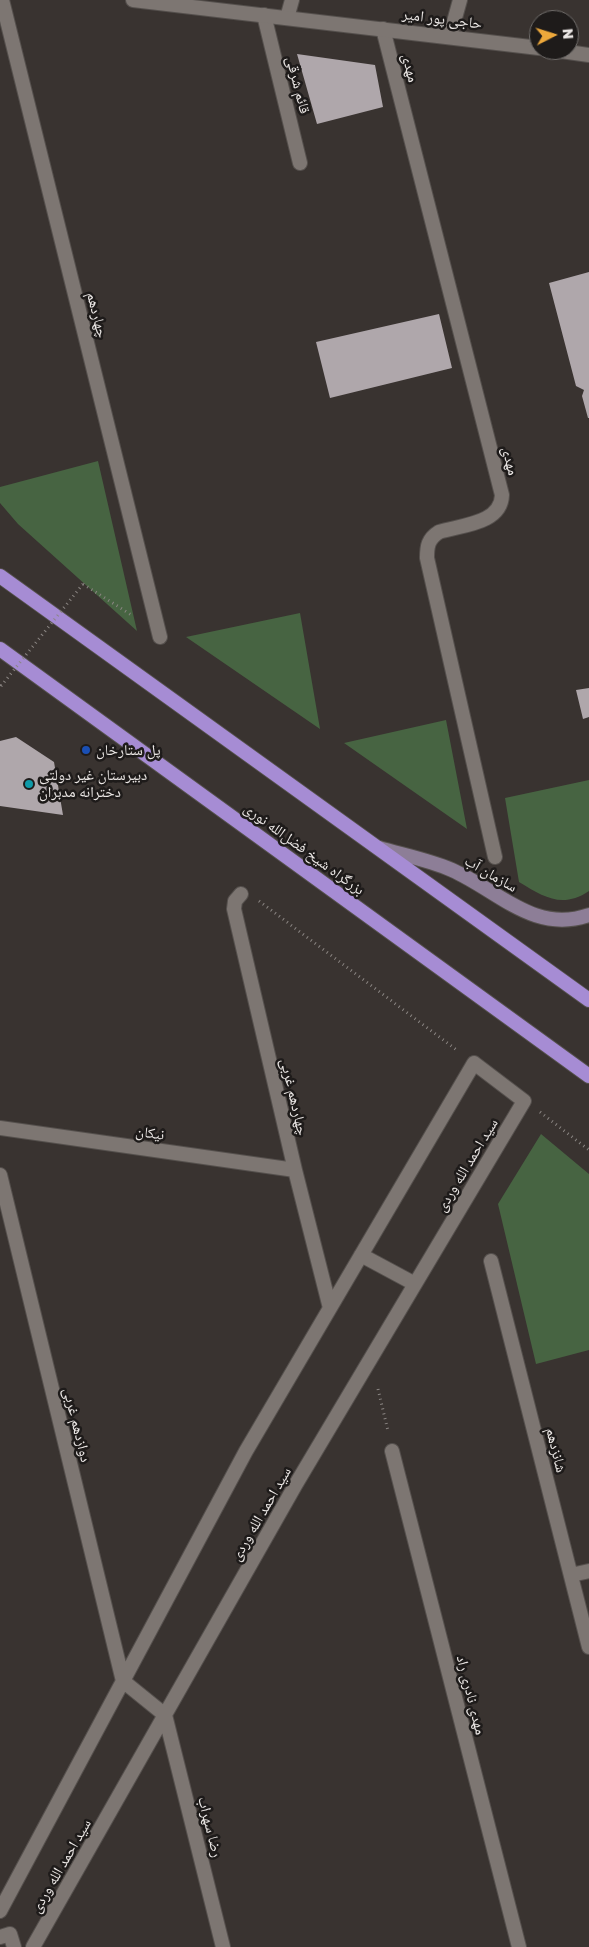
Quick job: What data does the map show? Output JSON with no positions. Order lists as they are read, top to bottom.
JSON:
{
  "streets": {
    "highway": ["بزرگراه شیخ فضل‌الله نوری"],
    "main road": ["سازمان آب"],
    "street": [
      "حاجی پور امیر",
      "مهدی",
      "قائم شرقی",
      "چهاردهم",
      "چهاردهم غربی",
      "نیکان",
      "سید احمد الله وردی",
      "دوازدهم غربی",
      "شانزدهم",
      "مهدی نادری راد",
      "رضا سهراب"
    ]
  },
  "crossings": [
    ["حاجی پور امیر", "مهدی"],
    ["حاجی پور امیر", "قائم شرقی"],
    ["چهاردهم غربی", "نیکان"],
    ["چهاردهم غربی", "سید احمد الله وردی"],
    ["سید احمد الله وردی", "دوازدهم غربی"],
    ["سید احمد الله وردی", "رضا سهراب"]
  ],
  "places": ["پل ستارخان", "دبیرستان غیر دولتی دخترانه مدبران"],
  "north": "right"
}
